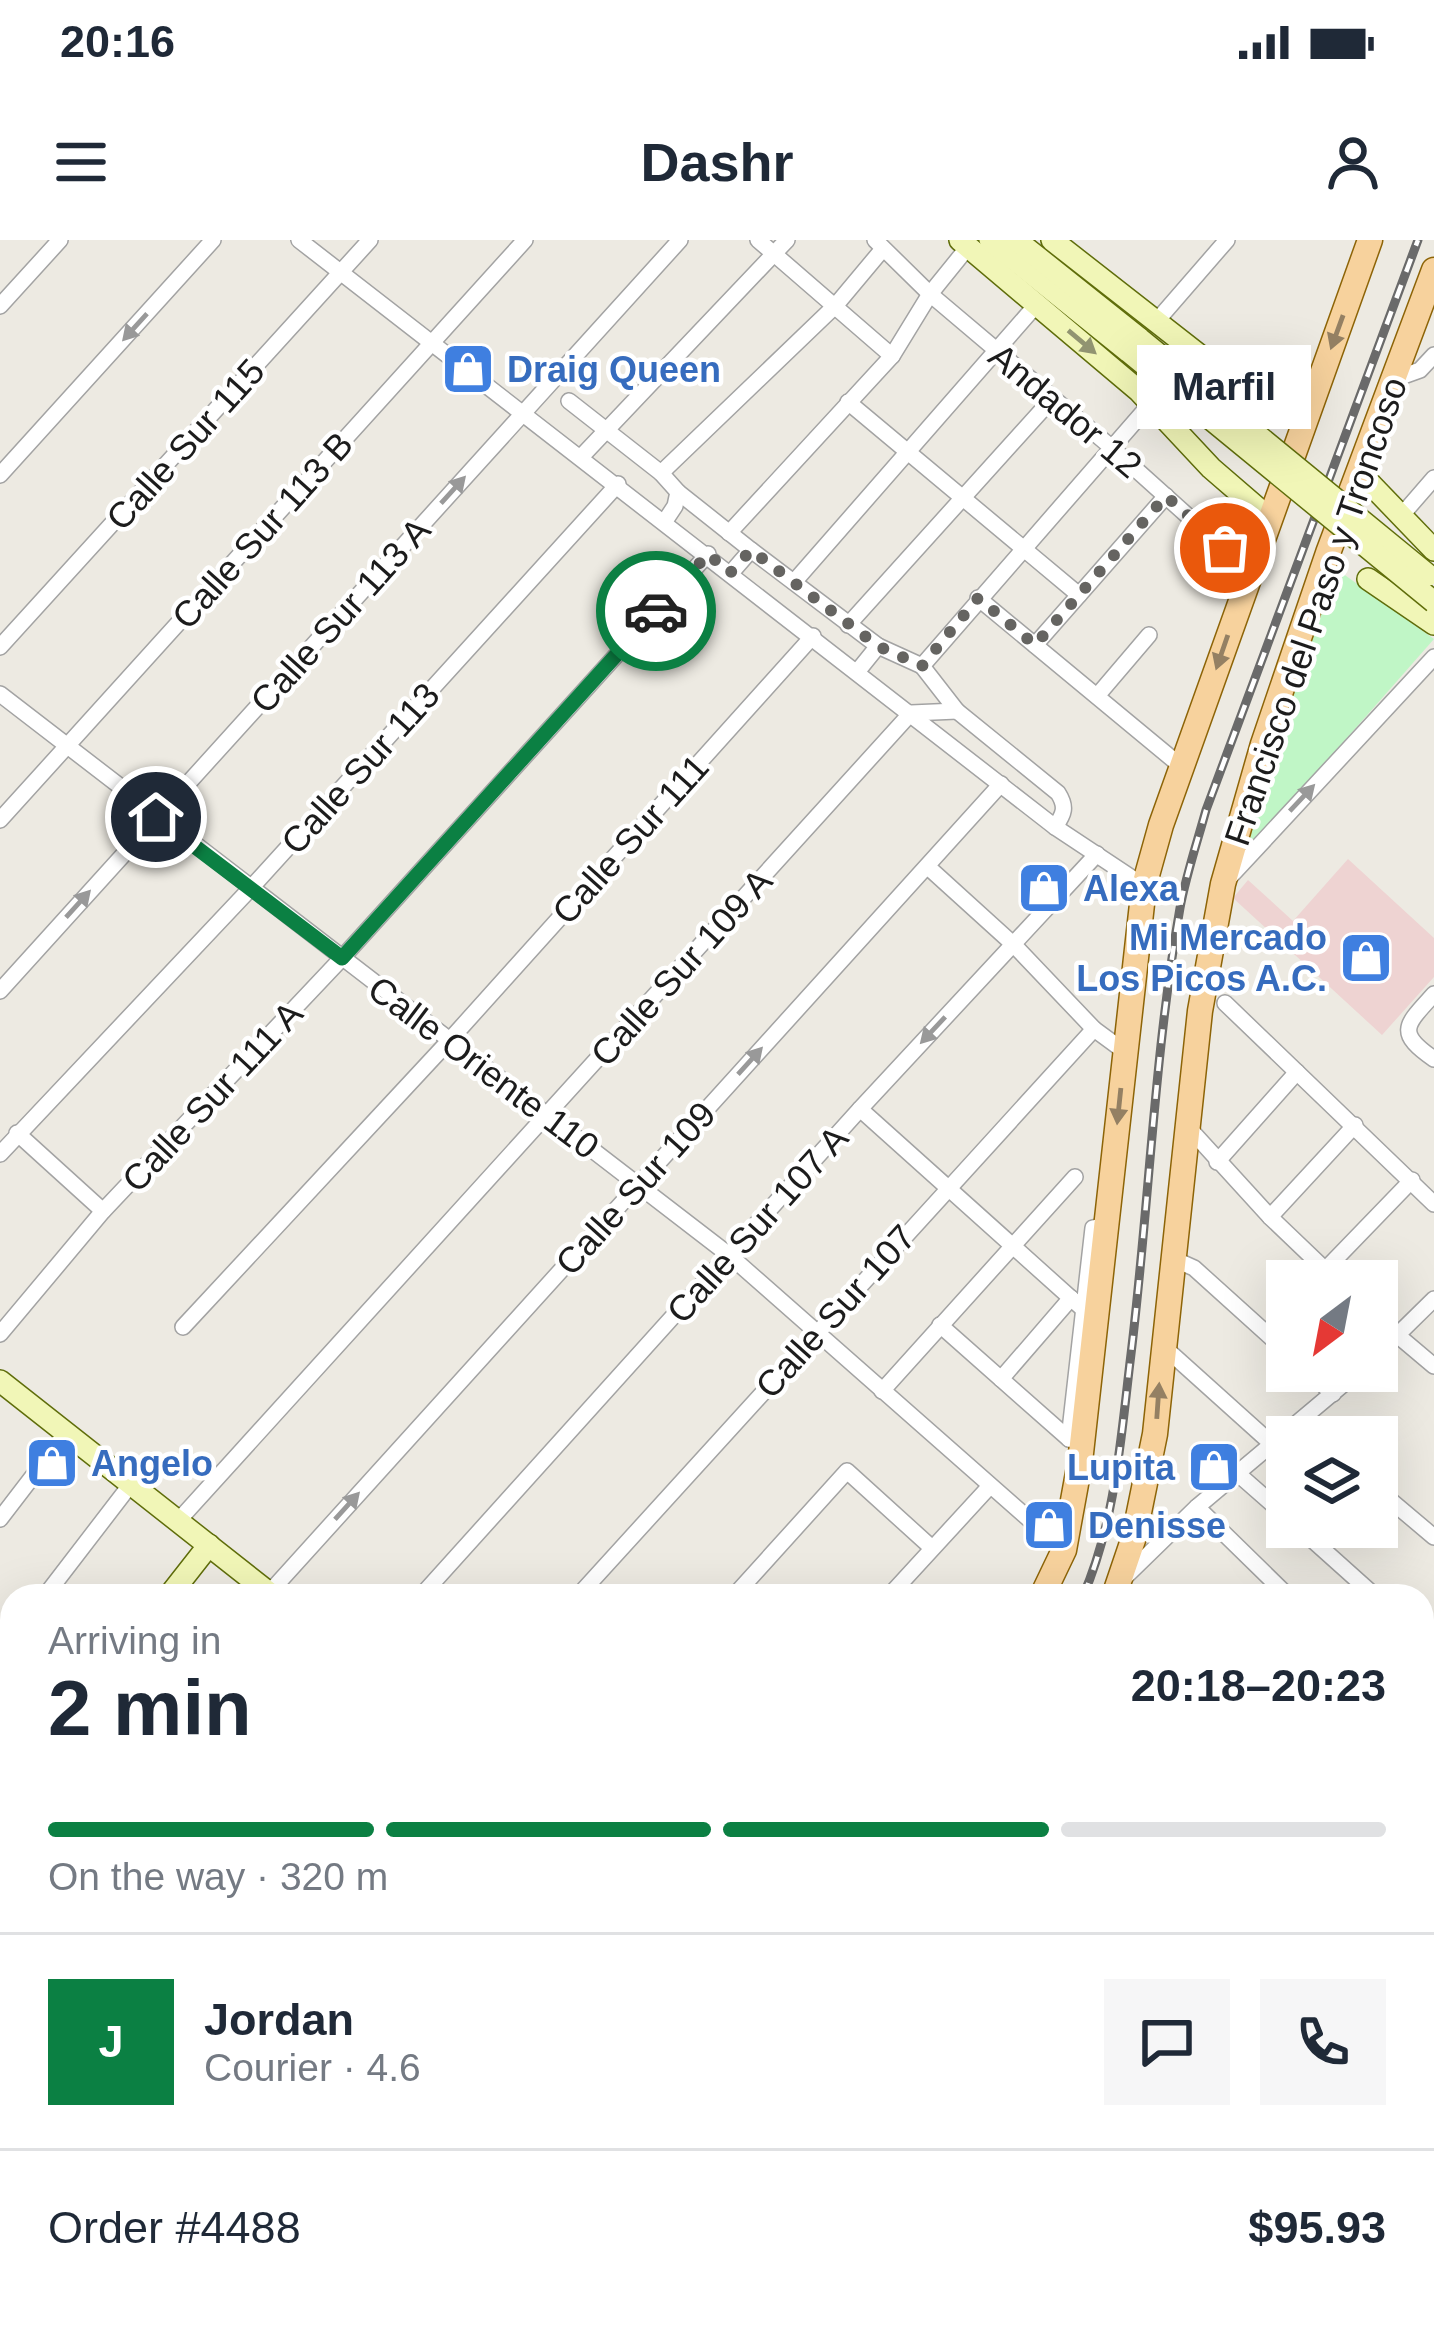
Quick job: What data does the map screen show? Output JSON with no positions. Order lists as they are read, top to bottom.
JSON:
{
  "streets": {
    "main road": ["Francisco del Paso y Troncoso"],
    "street": [
      "Andador 12",
      "Calle Sur 115",
      "Calle Sur 113 B",
      "Calle Sur 113 A",
      "Calle Sur 113",
      "Calle Sur 111",
      "Calle Sur 109 A",
      "Calle Oriente 110",
      "Calle Sur 111 A",
      "Calle Sur 109",
      "Calle Sur 107 A",
      "Calle Sur 107"
    ]
  },
  "crossings": [
    ["Andador 12", "Francisco del Paso y Troncoso"],
    ["Calle Sur 113 B", "Calle Oriente 110"],
    ["Francisco del Paso y Troncoso", "Calle Oriente 110"],
    ["Calle Sur 113 A", "Calle Oriente 110"],
    ["Calle Sur 113", "Calle Oriente 110"],
    ["Calle Sur 113", "Calle Sur 111 A"],
    ["Calle Sur 111", "Calle Oriente 110"],
    ["Calle Sur 109 A", "Calle Oriente 110"],
    ["Calle Oriente 110", "Calle Sur 111 A"],
    ["Calle Oriente 110", "Calle Sur 109"],
    ["Calle Oriente 110", "Calle Sur 107 A"],
    ["Calle Oriente 110", "Calle Sur 107"]
  ],
  "one_way": ["Calle Sur 113 A", "Calle Sur 109"],
  "places": {
    "shop": [
      "Draig Queen",
      "Alexa",
      "Mi Mercado Los Picos A.C.",
      "Angelo",
      "Lupita",
      "Denisse"
    ],
    "other": ["Marfil"]
  },
  "north": "bottom left",
  "page": {
    "status": "20:16",
    "header": "Dashr",
    "bubble": "Marfil",
    "heading": ["2 min", "Arriving in", "20:18–20:23"],
    "panel": [
      "Jordan",
      "Courier · 4.6",
      "Order #4488",
      "$95.93"
    ],
    "bar": "On the way · 320 m",
    "round": "J"
  }
}
